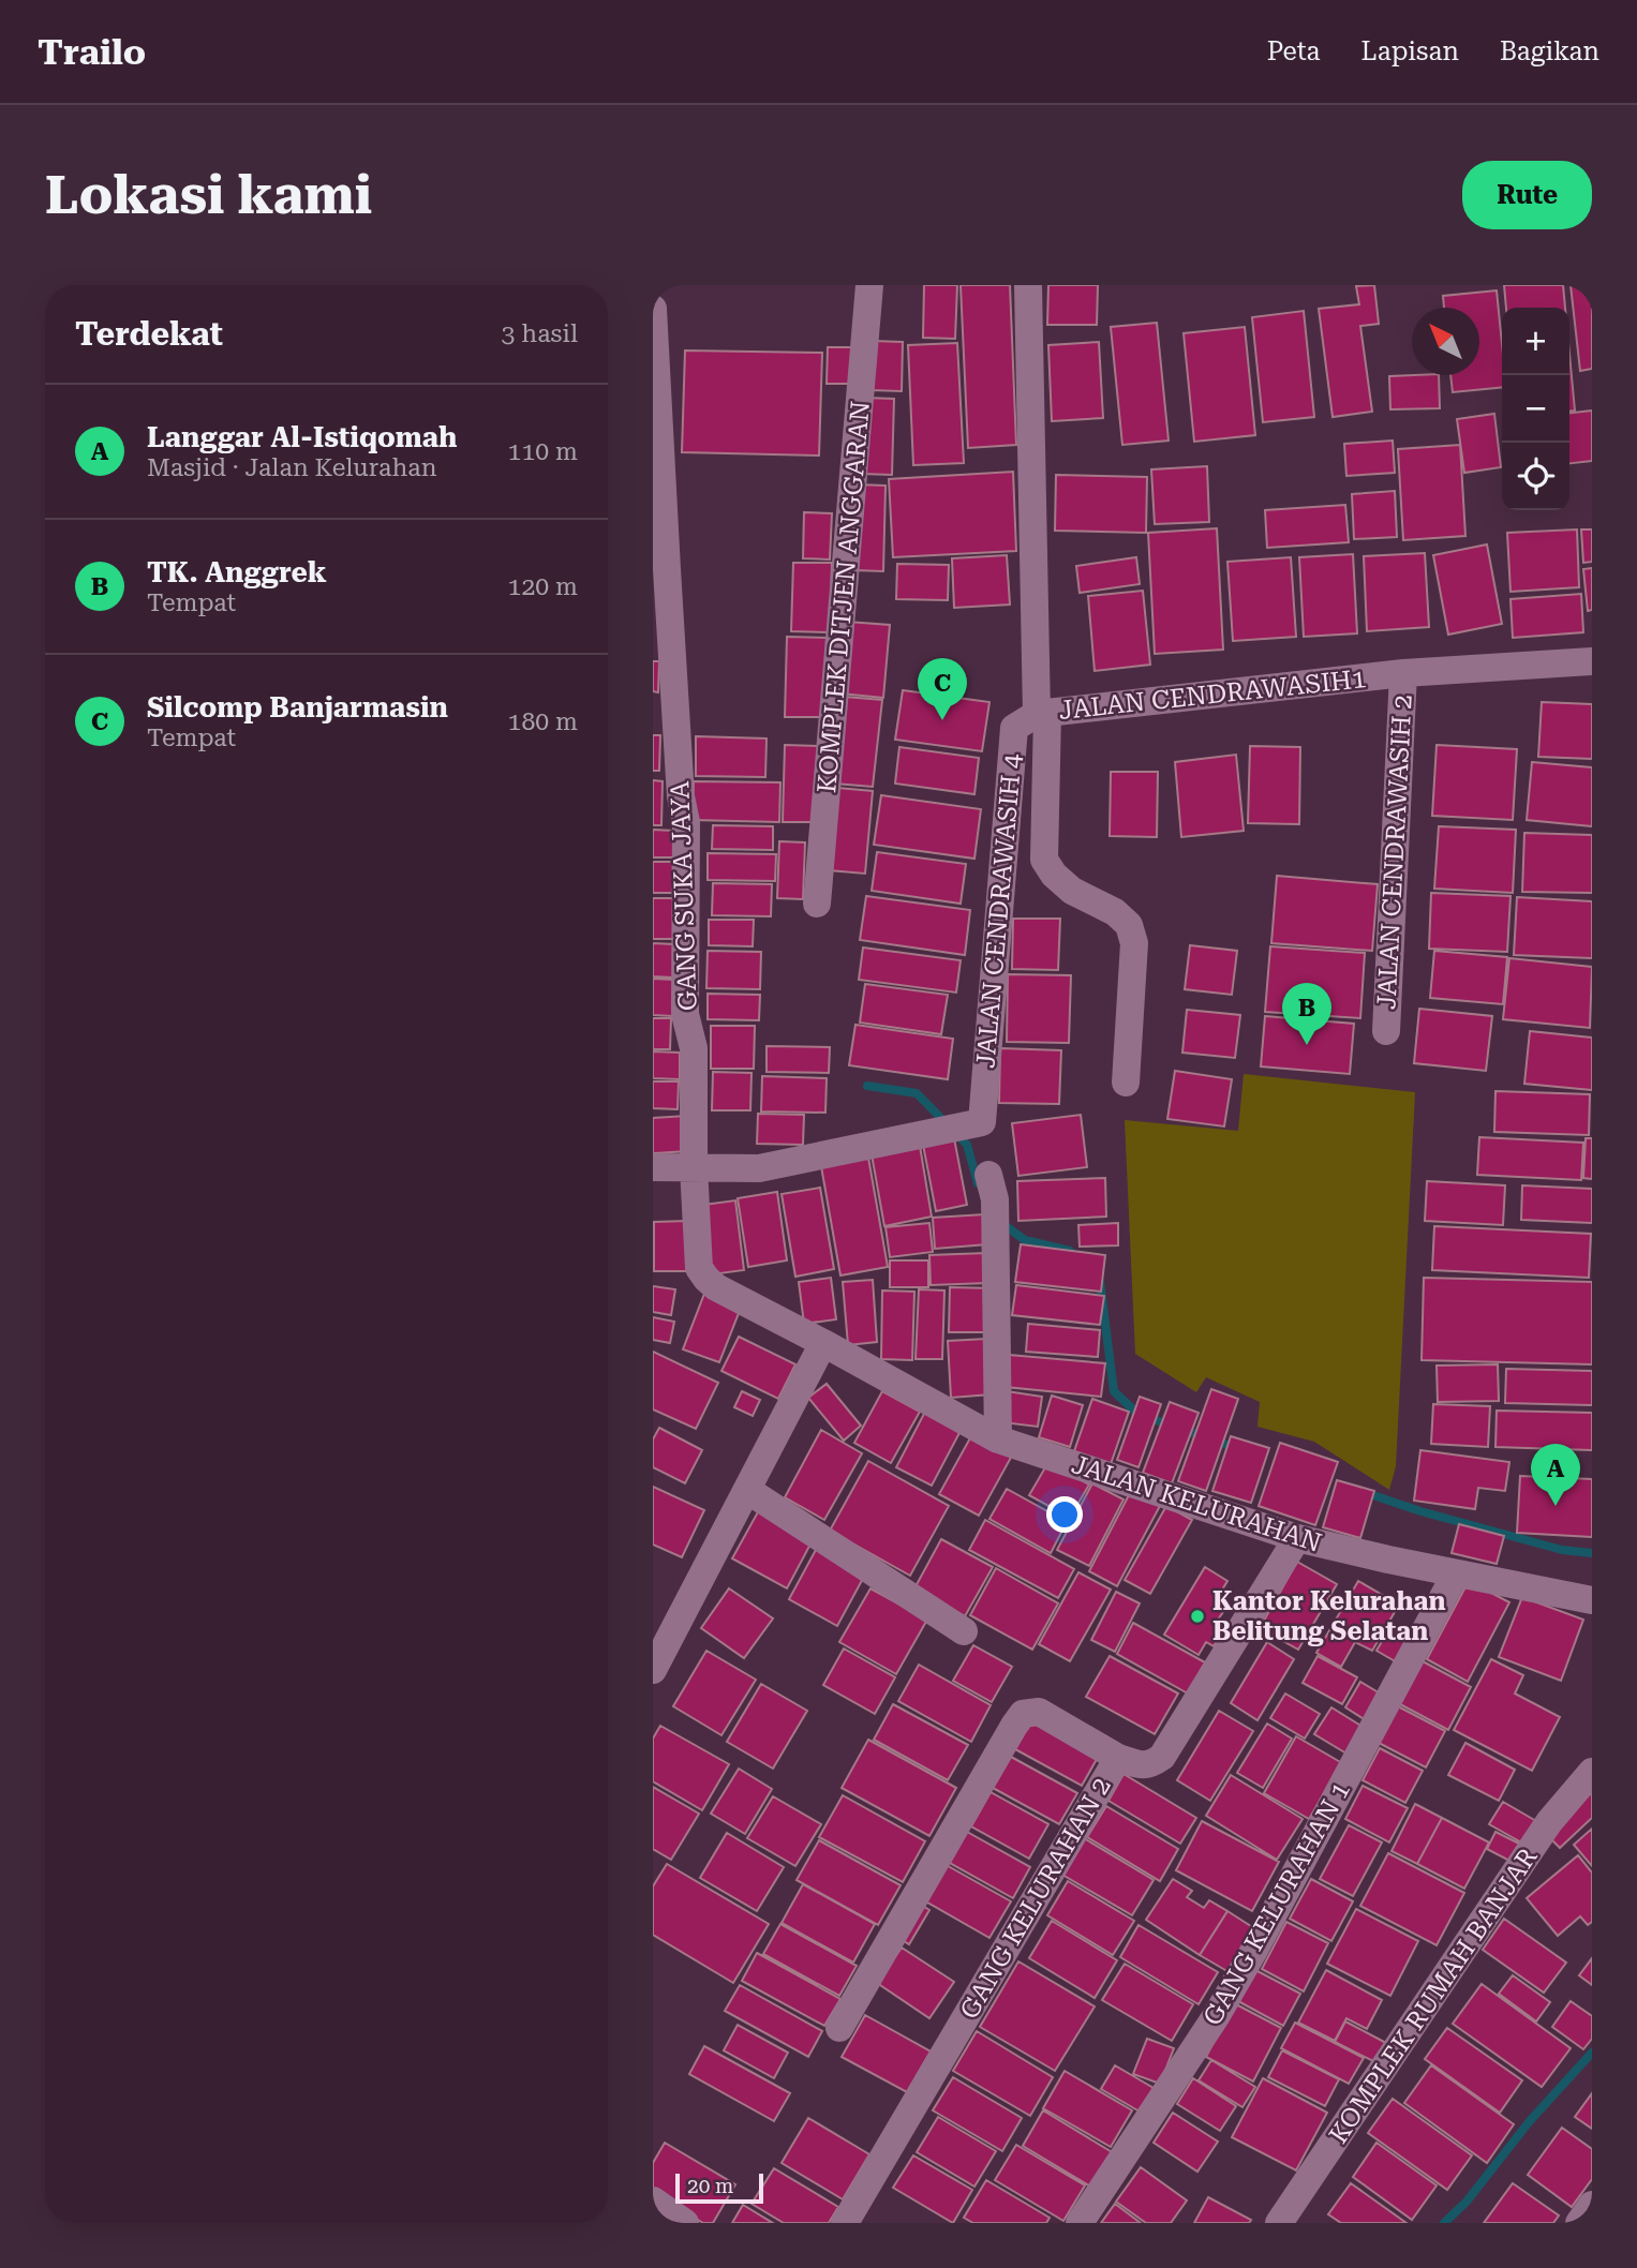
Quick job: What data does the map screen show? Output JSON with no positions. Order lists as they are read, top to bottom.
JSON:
{
  "streets": {
    "street": [
      "KOMPLEK DITJEN ANGGARAN",
      "JALAN CENDRAWASIH1",
      "JALAN CENDRAWASIH 2",
      "GANG SUKA JAYA",
      "JALAN CENDRAWASIH 4",
      "JALAN KELURAHAN",
      "GANG KELURAHAN 2",
      "GANG KELURAHAN 1",
      "KOMPLEK RUMAH BANJAR"
    ]
  },
  "crossings": [
    ["JALAN CENDRAWASIH1", "JALAN CENDRAWASIH 2"],
    ["JALAN CENDRAWASIH1", "JALAN CENDRAWASIH 4"],
    ["GANG SUKA JAYA", "JALAN CENDRAWASIH 4"],
    ["GANG SUKA JAYA", "JALAN KELURAHAN"],
    ["JALAN KELURAHAN", "GANG KELURAHAN 2"],
    ["JALAN KELURAHAN", "GANG KELURAHAN 1"]
  ],
  "places": ["Kantor Kelurahan Belitung Selatan"],
  "scale_bar": "20 m",
  "north": "top left",
  "page": {
    "header": "Trailo",
    "nav": ["Peta", "Lapisan", "Bagikan"],
    "buttons": "Rute",
    "title": "Lokasi kami",
    "heading": ["Terdekat", "3 hasil"],
    "map_buttons": ["+", "−"],
    "list": [
      {
        "mark": "A",
        "name": "Langgar Al-Istiqomah",
        "note": "Masjid · Jalan Kelurahan",
        "value": "110 m"
      },
      {
        "mark": "B",
        "name": "TK. Anggrek",
        "note": "Tempat",
        "value": "120 m"
      },
      {
        "mark": "C",
        "name": "Silcomp Banjarmasin",
        "note": "Tempat",
        "value": "180 m"
      }
    ],
    "pins": ["C", "B", "A"],
    "scale": "20 m"
  }
}
